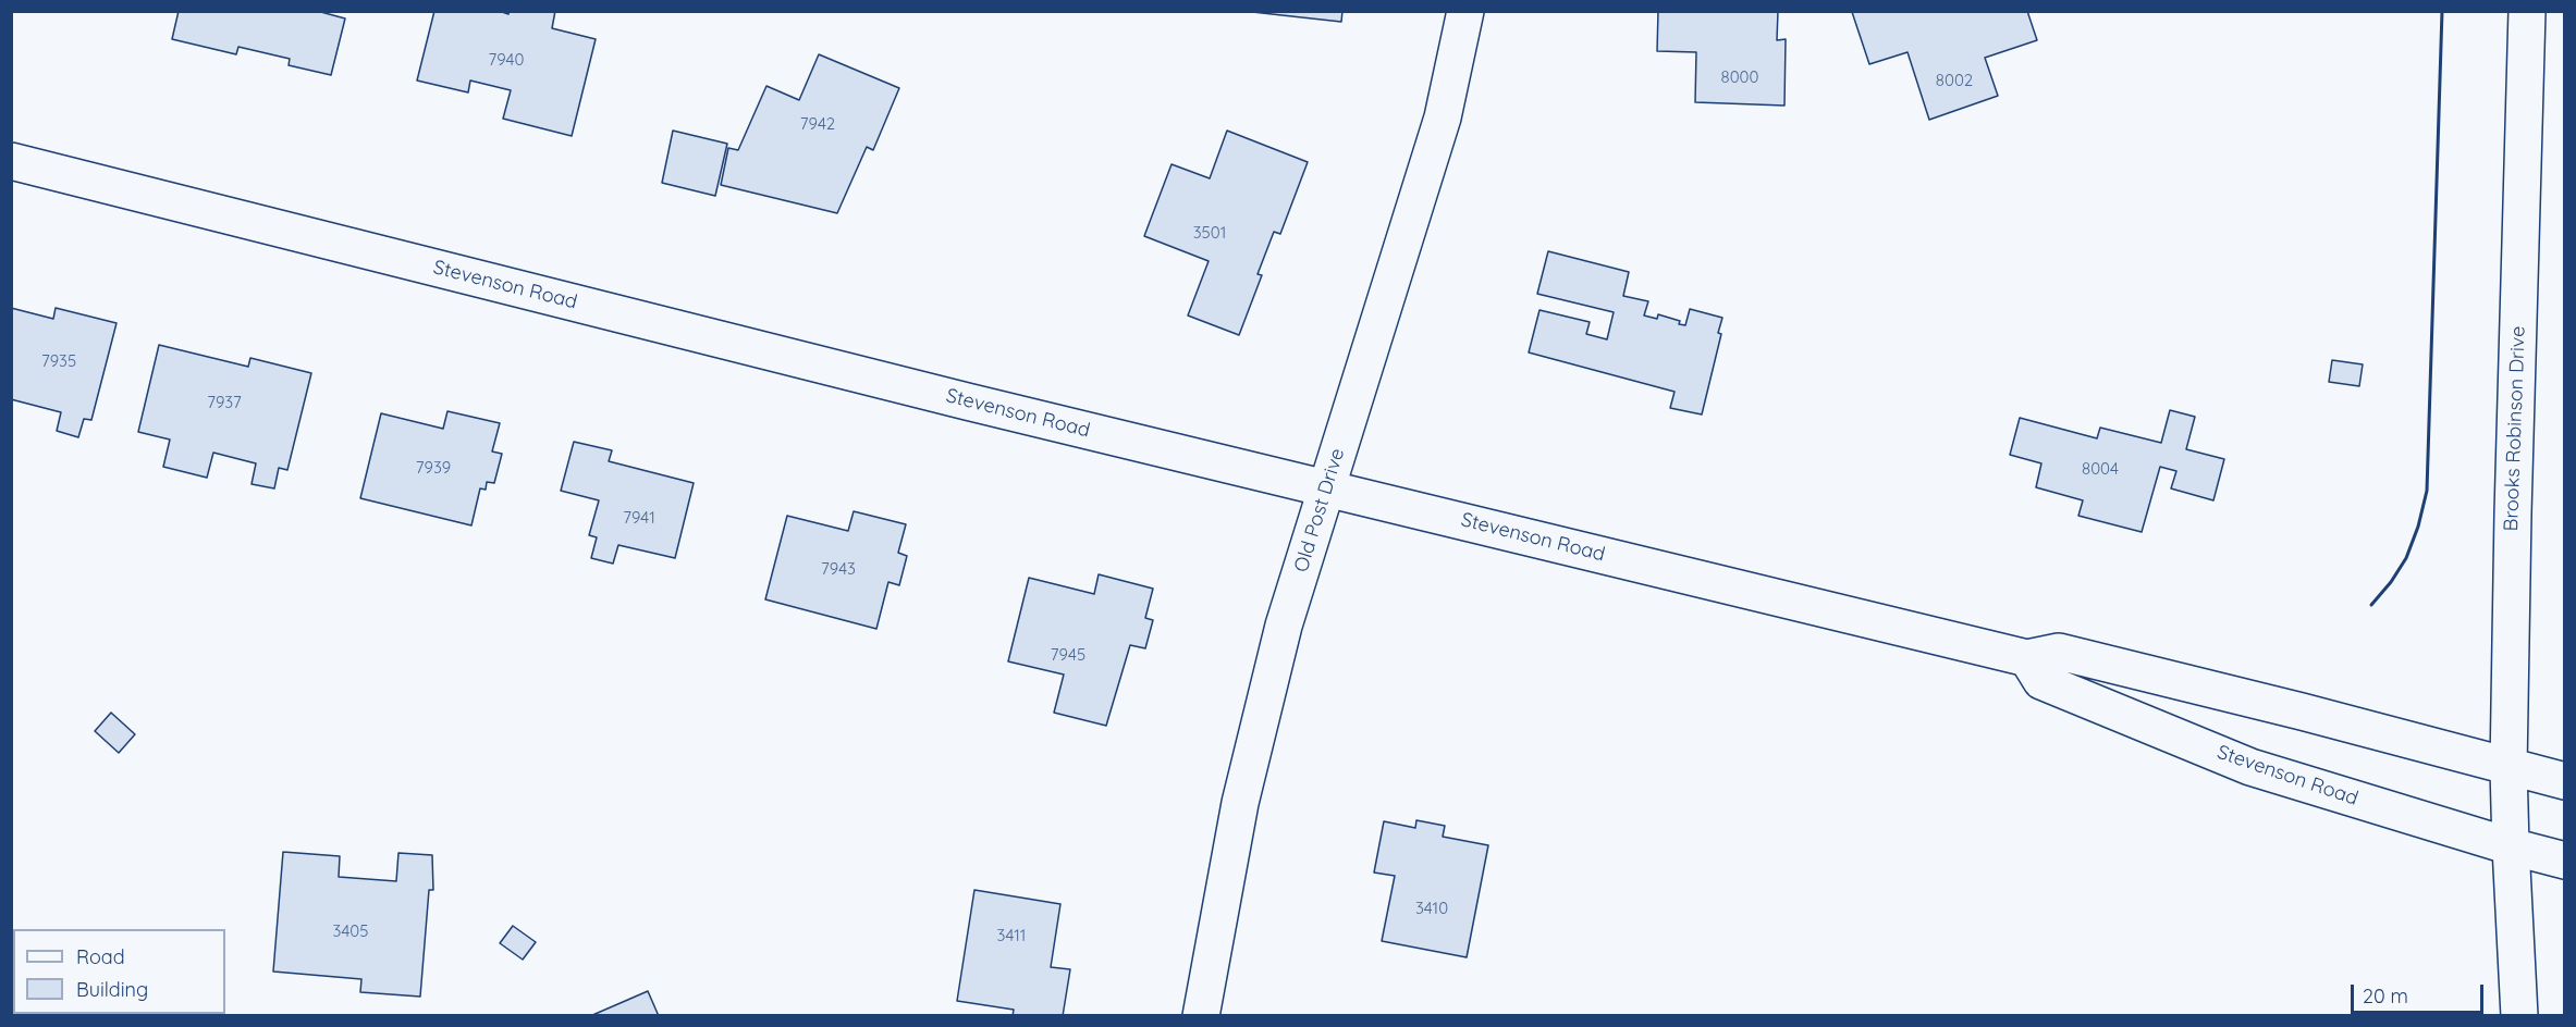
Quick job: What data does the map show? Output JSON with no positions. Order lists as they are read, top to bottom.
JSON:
{
  "streets": {
    "main road": ["Stevenson Road", "Brooks Robinson Drive", "Old Post Drive"]
  },
  "crossings": [
    ["Stevenson Road", "Brooks Robinson Drive"],
    ["Stevenson Road", "Old Post Drive"]
  ],
  "house_numbers": [
    "7940",
    "8000",
    "8002",
    "7942",
    "3501",
    "7935",
    "7937",
    "7939",
    "8004",
    "7941",
    "7943",
    "7945",
    "3410",
    "3405",
    "3411"
  ],
  "legend": ["Road", "Building"],
  "scale_bar": "20 m"
}
